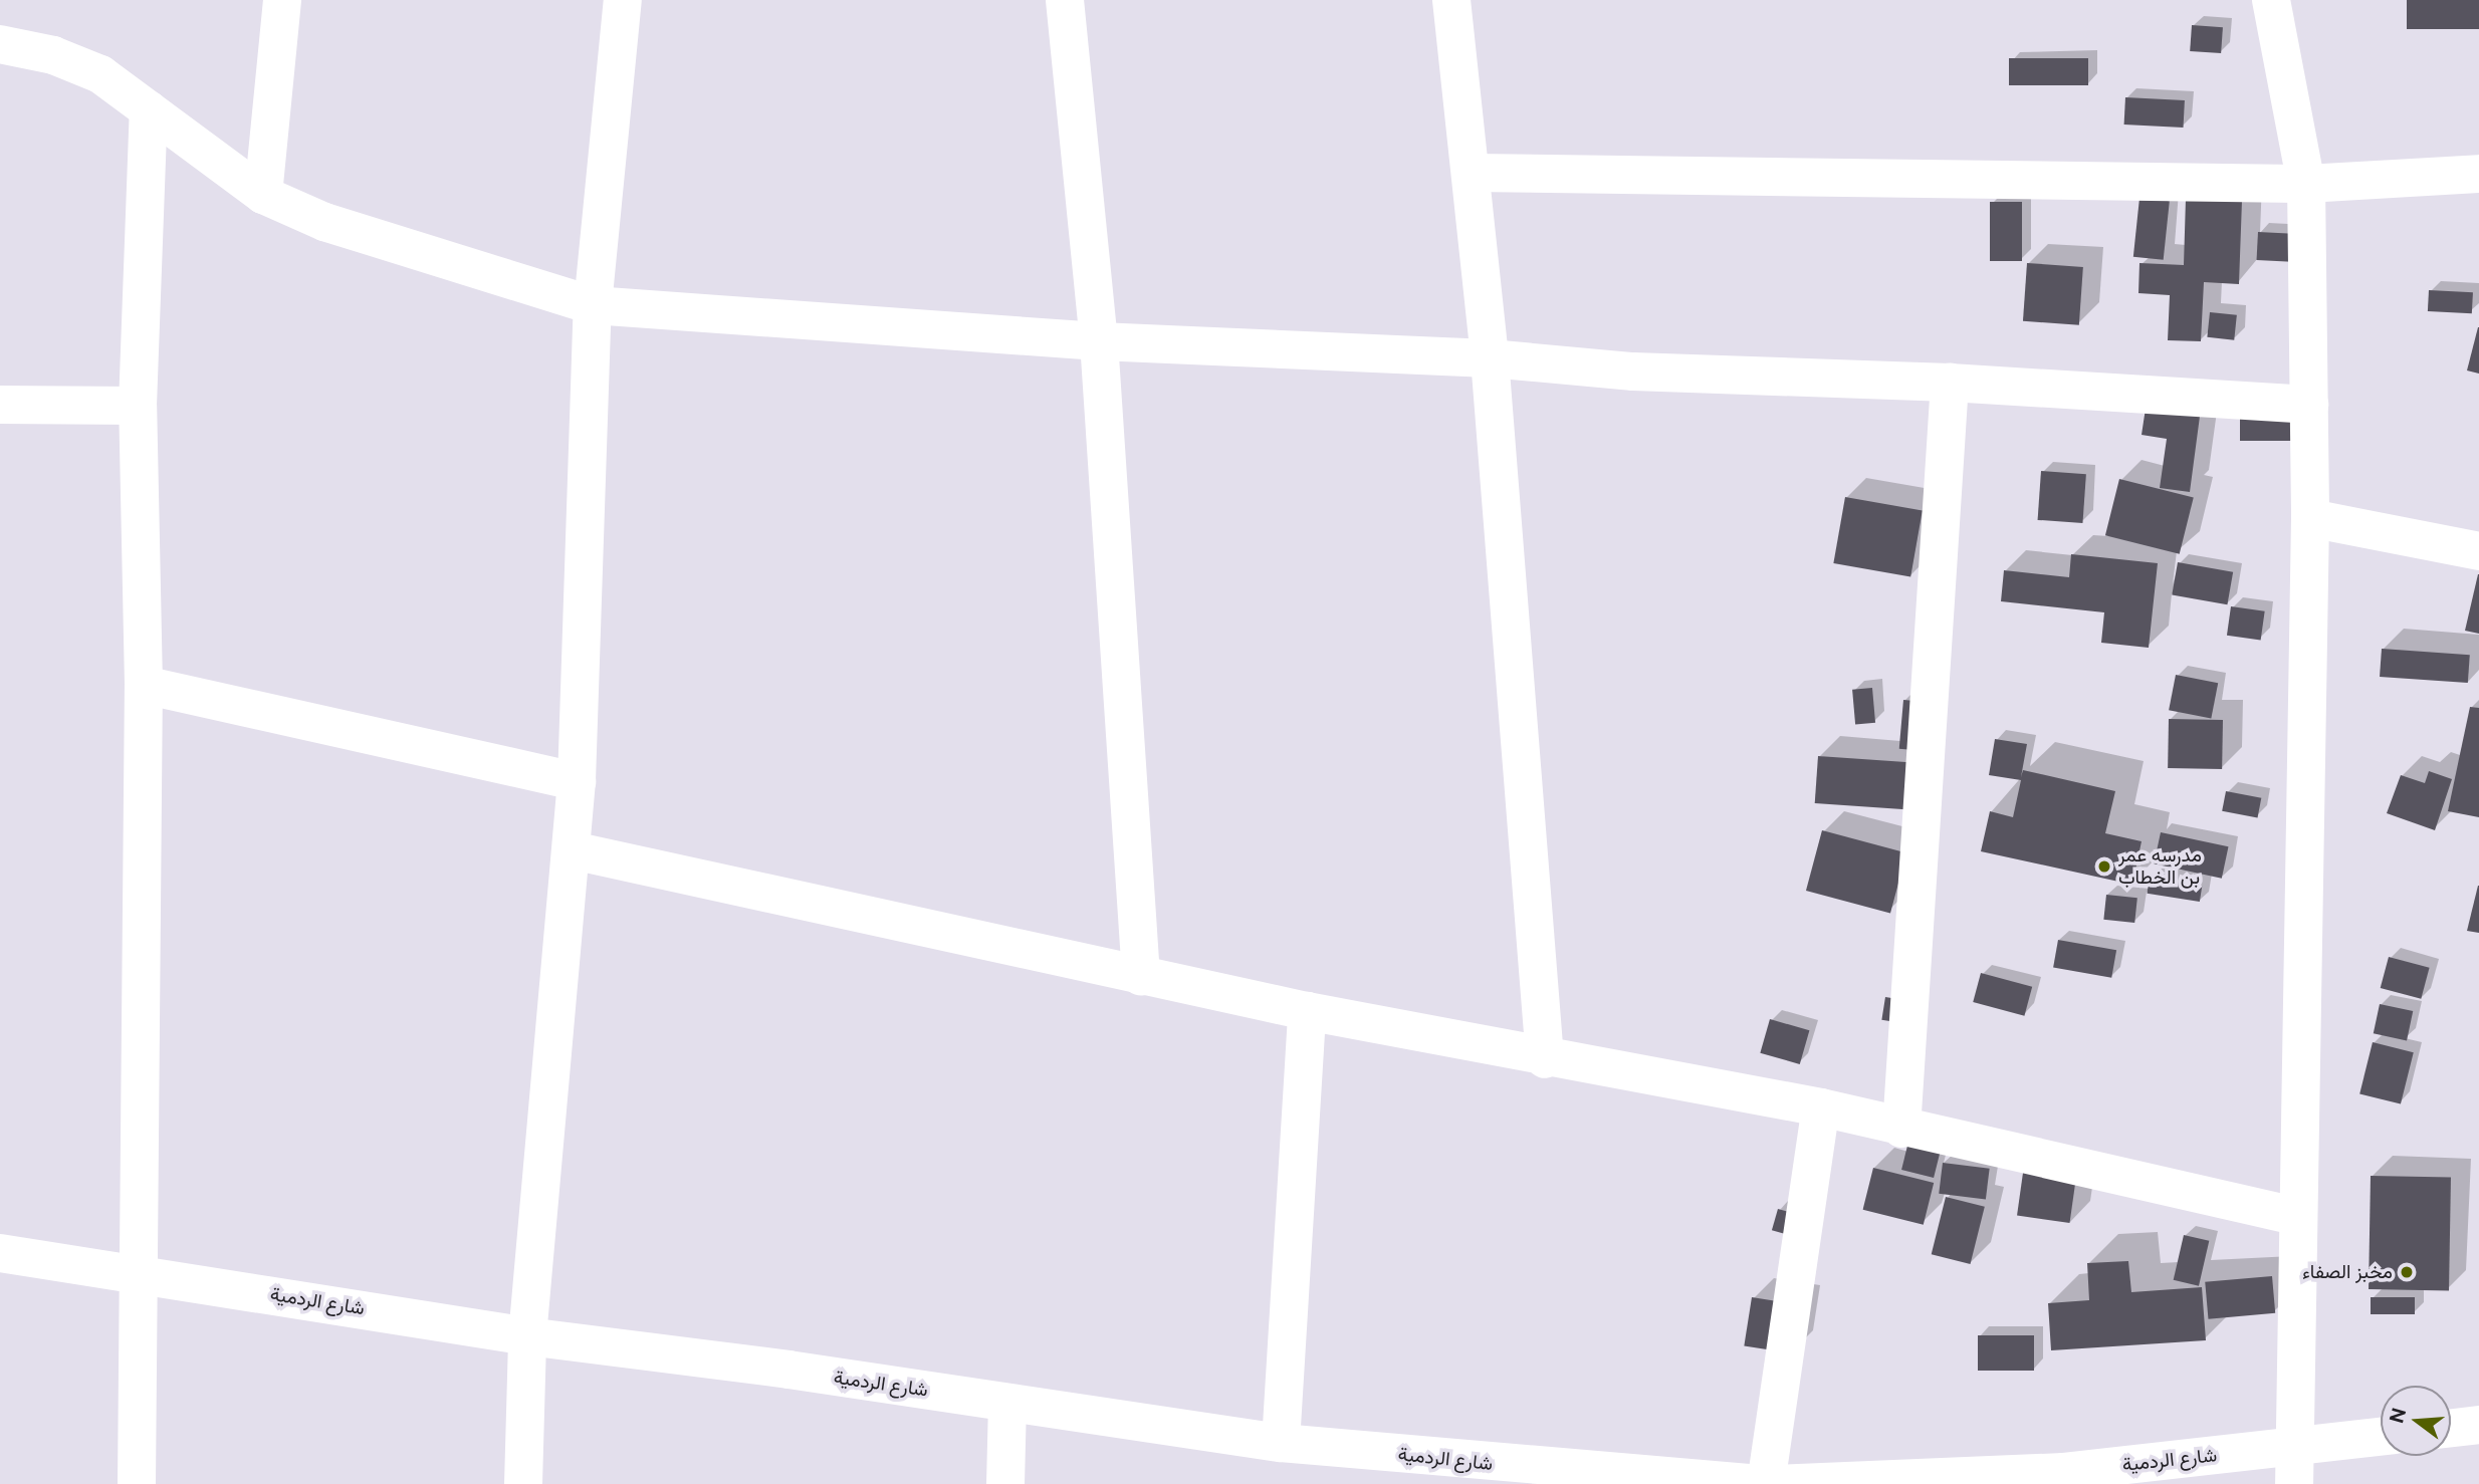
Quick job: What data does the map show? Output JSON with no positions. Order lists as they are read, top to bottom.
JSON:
{
  "streets": {
    "street": ["شارع الردمية"]
  },
  "places": ["مدرسه عمر بن الخطاب", "مخبز الصفاء"],
  "north": "left"
}
